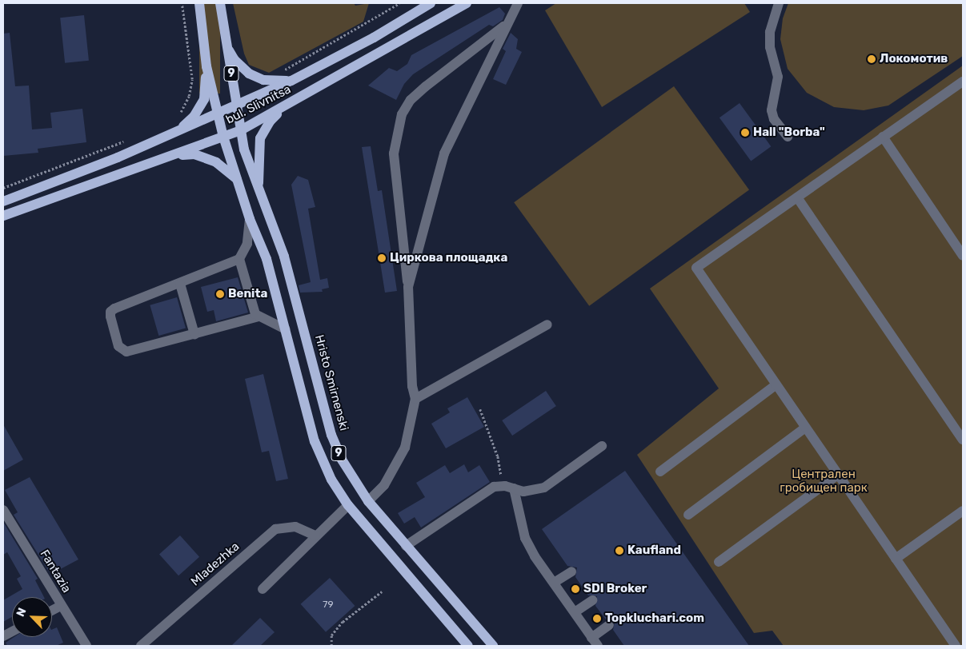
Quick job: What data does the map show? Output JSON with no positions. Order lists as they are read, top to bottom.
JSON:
{
  "streets": {
    "main road": ["9", "bul. Slivnitsa", "Hristo Smirnenski"],
    "street": ["Mladezhka", "Fantazia"]
  },
  "crossings": [
    ["9", "bul. Slivnitsa"],
    ["9", "Hristo Smirnenski"],
    ["bul. Slivnitsa", "Hristo Smirnenski"]
  ],
  "parks": ["Централен гробищен парк"],
  "places": [
    "Локомотив",
    "Hall \"Borba\"",
    "Циркова площадка",
    "Benita",
    "Kaufland",
    "SDI Broker",
    "Topkluchari.com"
  ],
  "house_numbers": ["79"],
  "north": "top left"
}
